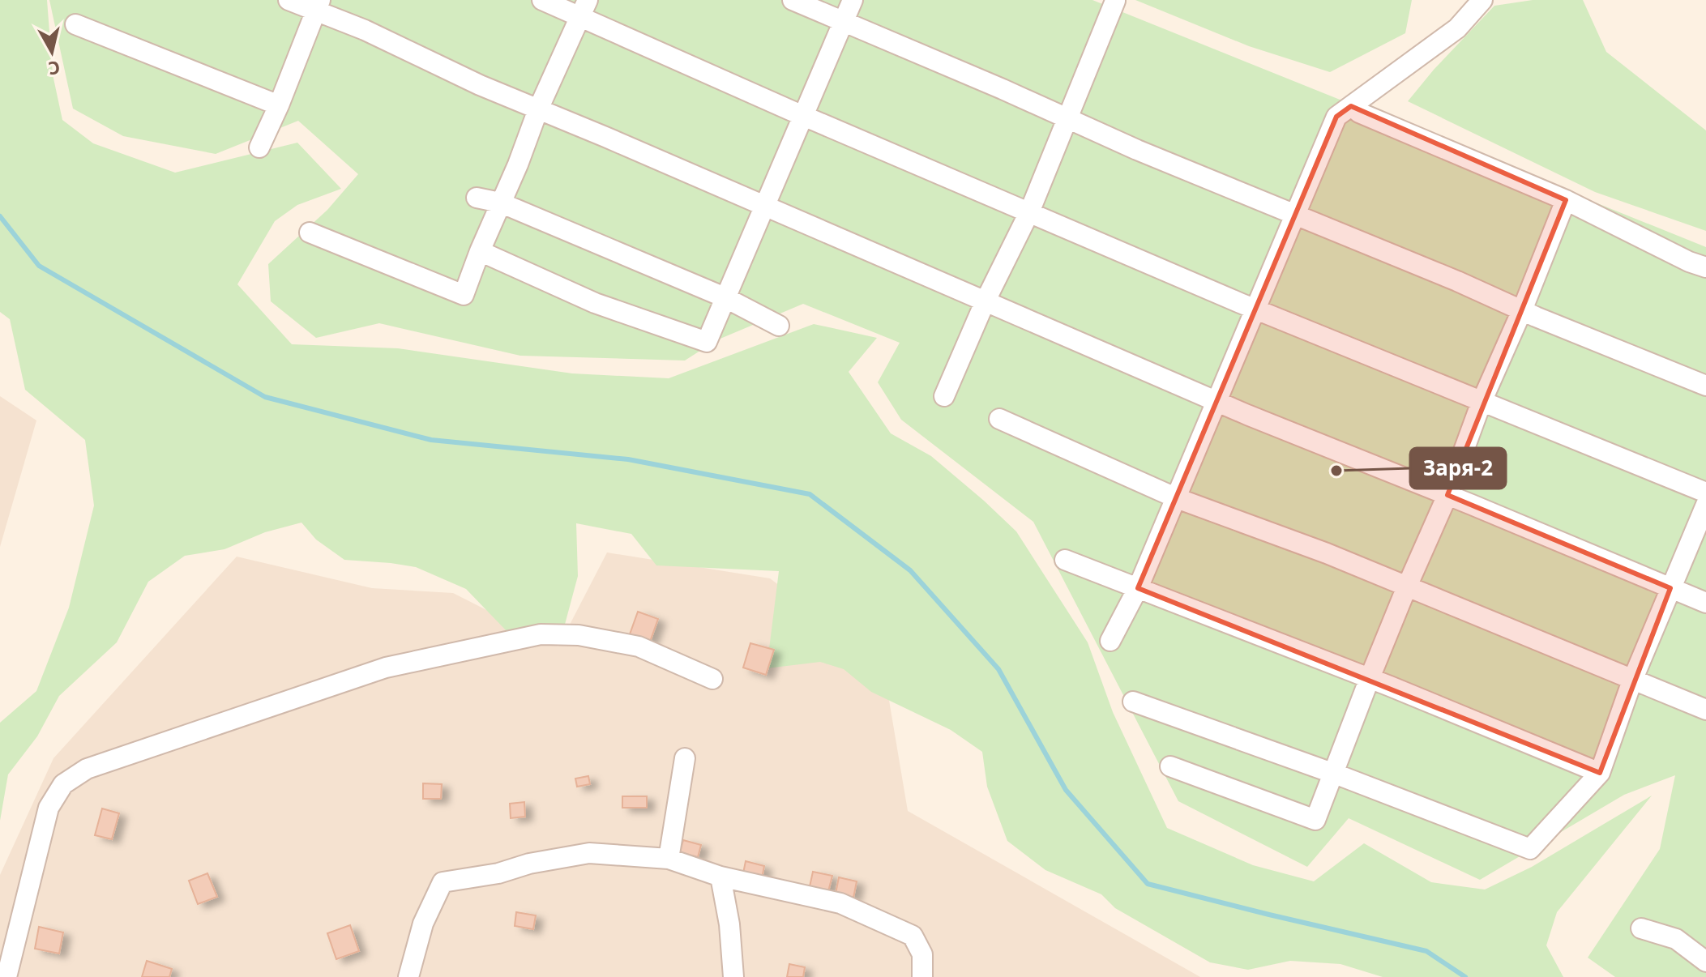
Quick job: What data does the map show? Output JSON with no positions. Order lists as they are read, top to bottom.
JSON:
{
  "places": ["Заря-2"],
  "north": "bottom"
}
